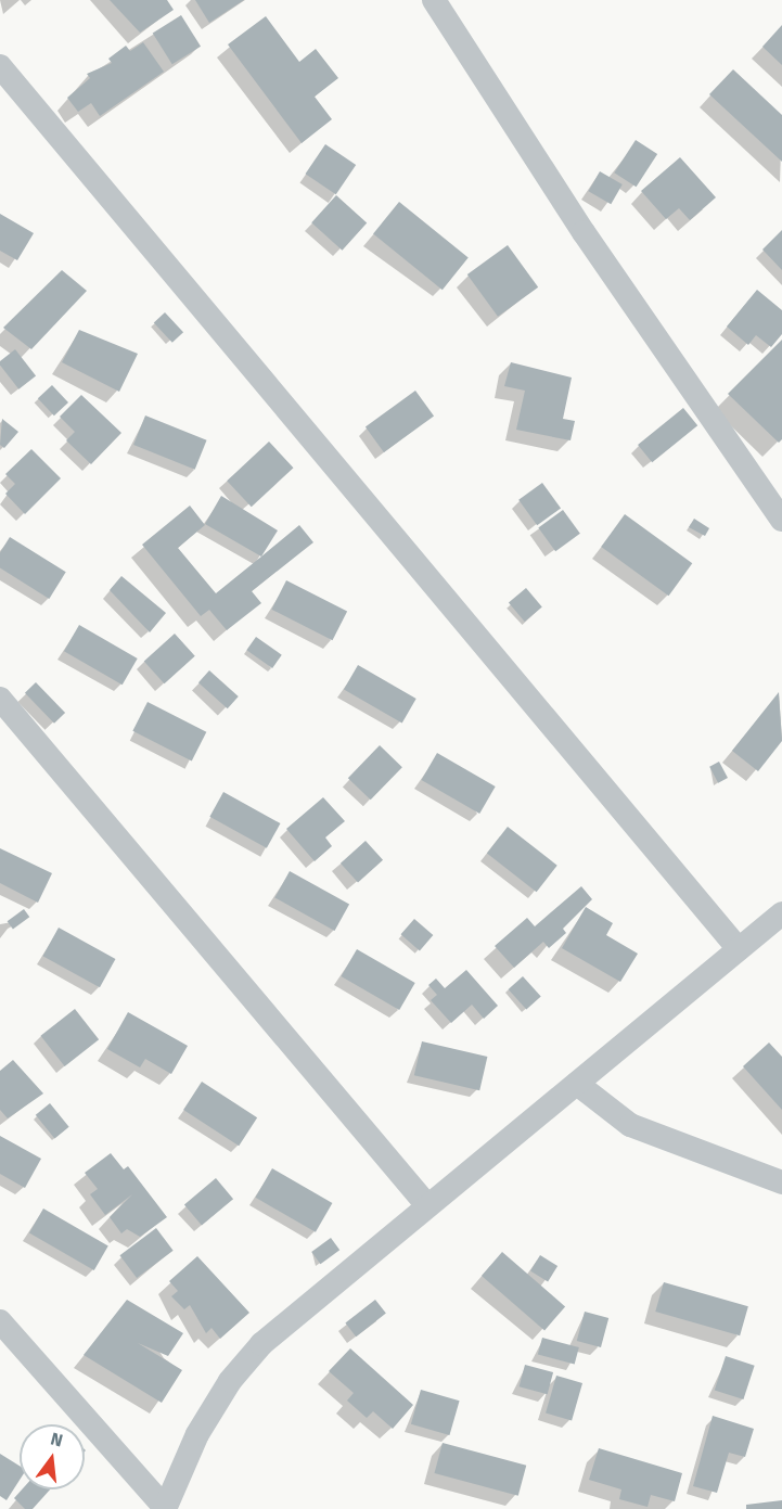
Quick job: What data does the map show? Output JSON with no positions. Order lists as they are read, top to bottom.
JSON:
{
  "north": "top"
}
